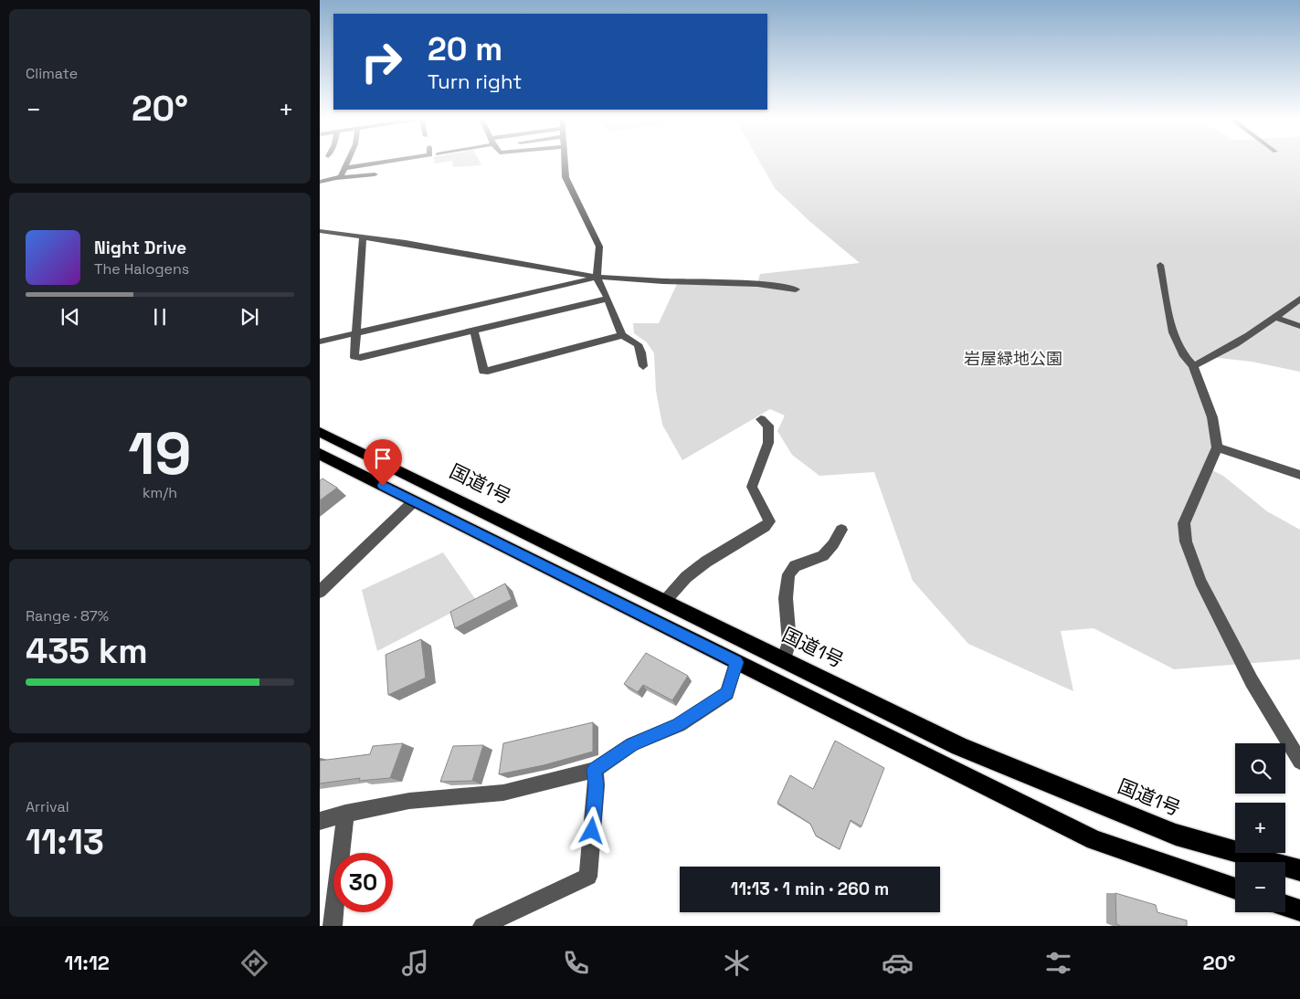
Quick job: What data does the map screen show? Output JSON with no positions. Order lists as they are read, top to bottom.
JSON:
{
  "streets": {
    "highway": ["国道1号"]
  },
  "parks": ["岩屋緑地公園"],
  "page": {
    "tile": [
      "Climate",
      ["19", "km/h"],
      ["Range · 87%", "435 km"],
      ["Arrival", "11:13"]
    ],
    "turn": ["20 m", "Turn right"],
    "heat": ["−", "20°", "+"],
    "song": ["Night Drive", "The Halogens"],
    "map_buttons": ["+", "−"],
    "limit": "30",
    "trip": "11:13 · 1 min · 260 m",
    "tabs": ["11:12", "20°"]
  }
}
